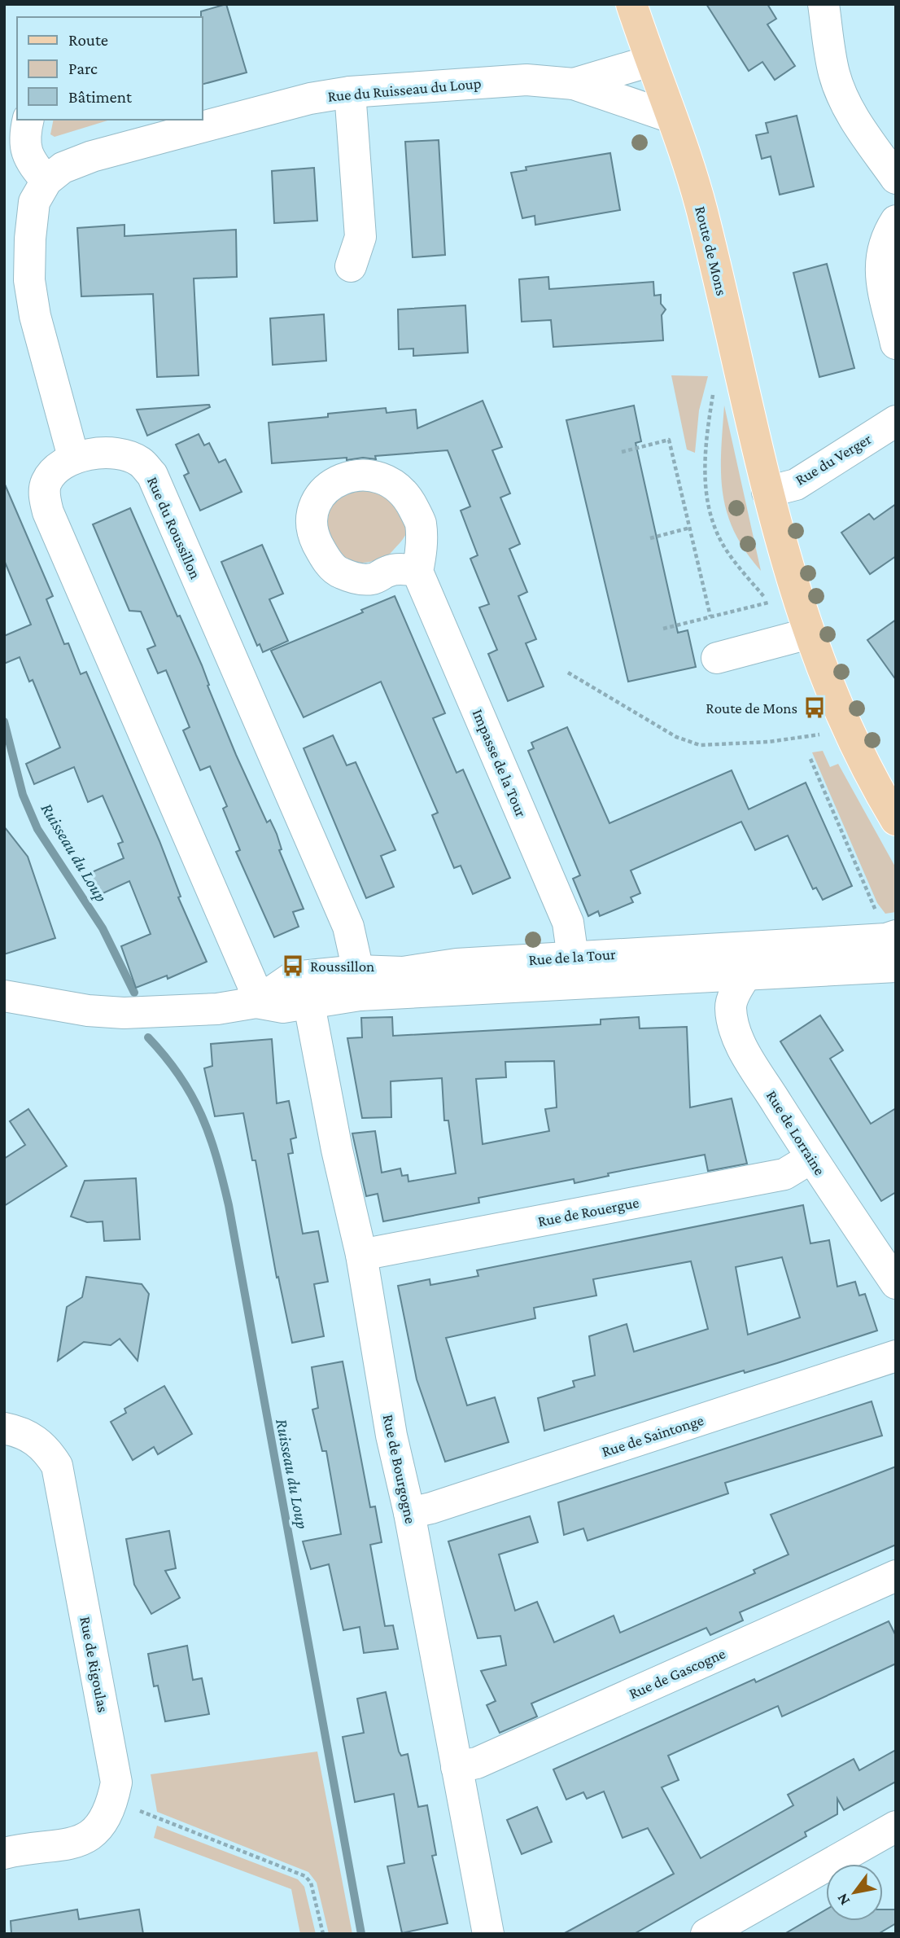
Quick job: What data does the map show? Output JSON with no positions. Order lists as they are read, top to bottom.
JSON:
{
  "streets": {
    "main road": ["Route de Mons"],
    "street": [
      "Rue du Ruisseau du Loup",
      "Rue du Verger",
      "Rue du Roussillon",
      "Impasse de la Tour",
      "Rue de la Tour",
      "Rue de Lorraine",
      "Rue de Rouergue",
      "Rue de Saintonge",
      "Rue de Bourgogne",
      "Rue de Rigoulas",
      "Rue de Gascogne"
    ]
  },
  "crossings": [
    ["Rue du Ruisseau du Loup", "Route de Mons"],
    ["Rue du Ruisseau du Loup", "Rue du Roussillon"],
    ["Route de Mons", "Rue du Verger"],
    ["Rue du Roussillon", "Rue de la Tour"],
    ["Impasse de la Tour", "Rue de la Tour"],
    ["Rue de la Tour", "Rue de Lorraine"],
    ["Rue de la Tour", "Rue de Bourgogne"],
    ["Rue de Lorraine", "Rue de Rouergue"],
    ["Rue de Rouergue", "Rue de Bourgogne"],
    ["Rue de Saintonge", "Rue de Bourgogne"],
    ["Rue de Bourgogne", "Rue de Gascogne"]
  ],
  "water": ["Ruisseau du Loup"],
  "places": {
    "bus stop": ["Route de Mons", "Roussillon"]
  },
  "legend": ["Route", "Parc", "Bâtiment"],
  "north": "bottom left"
}
